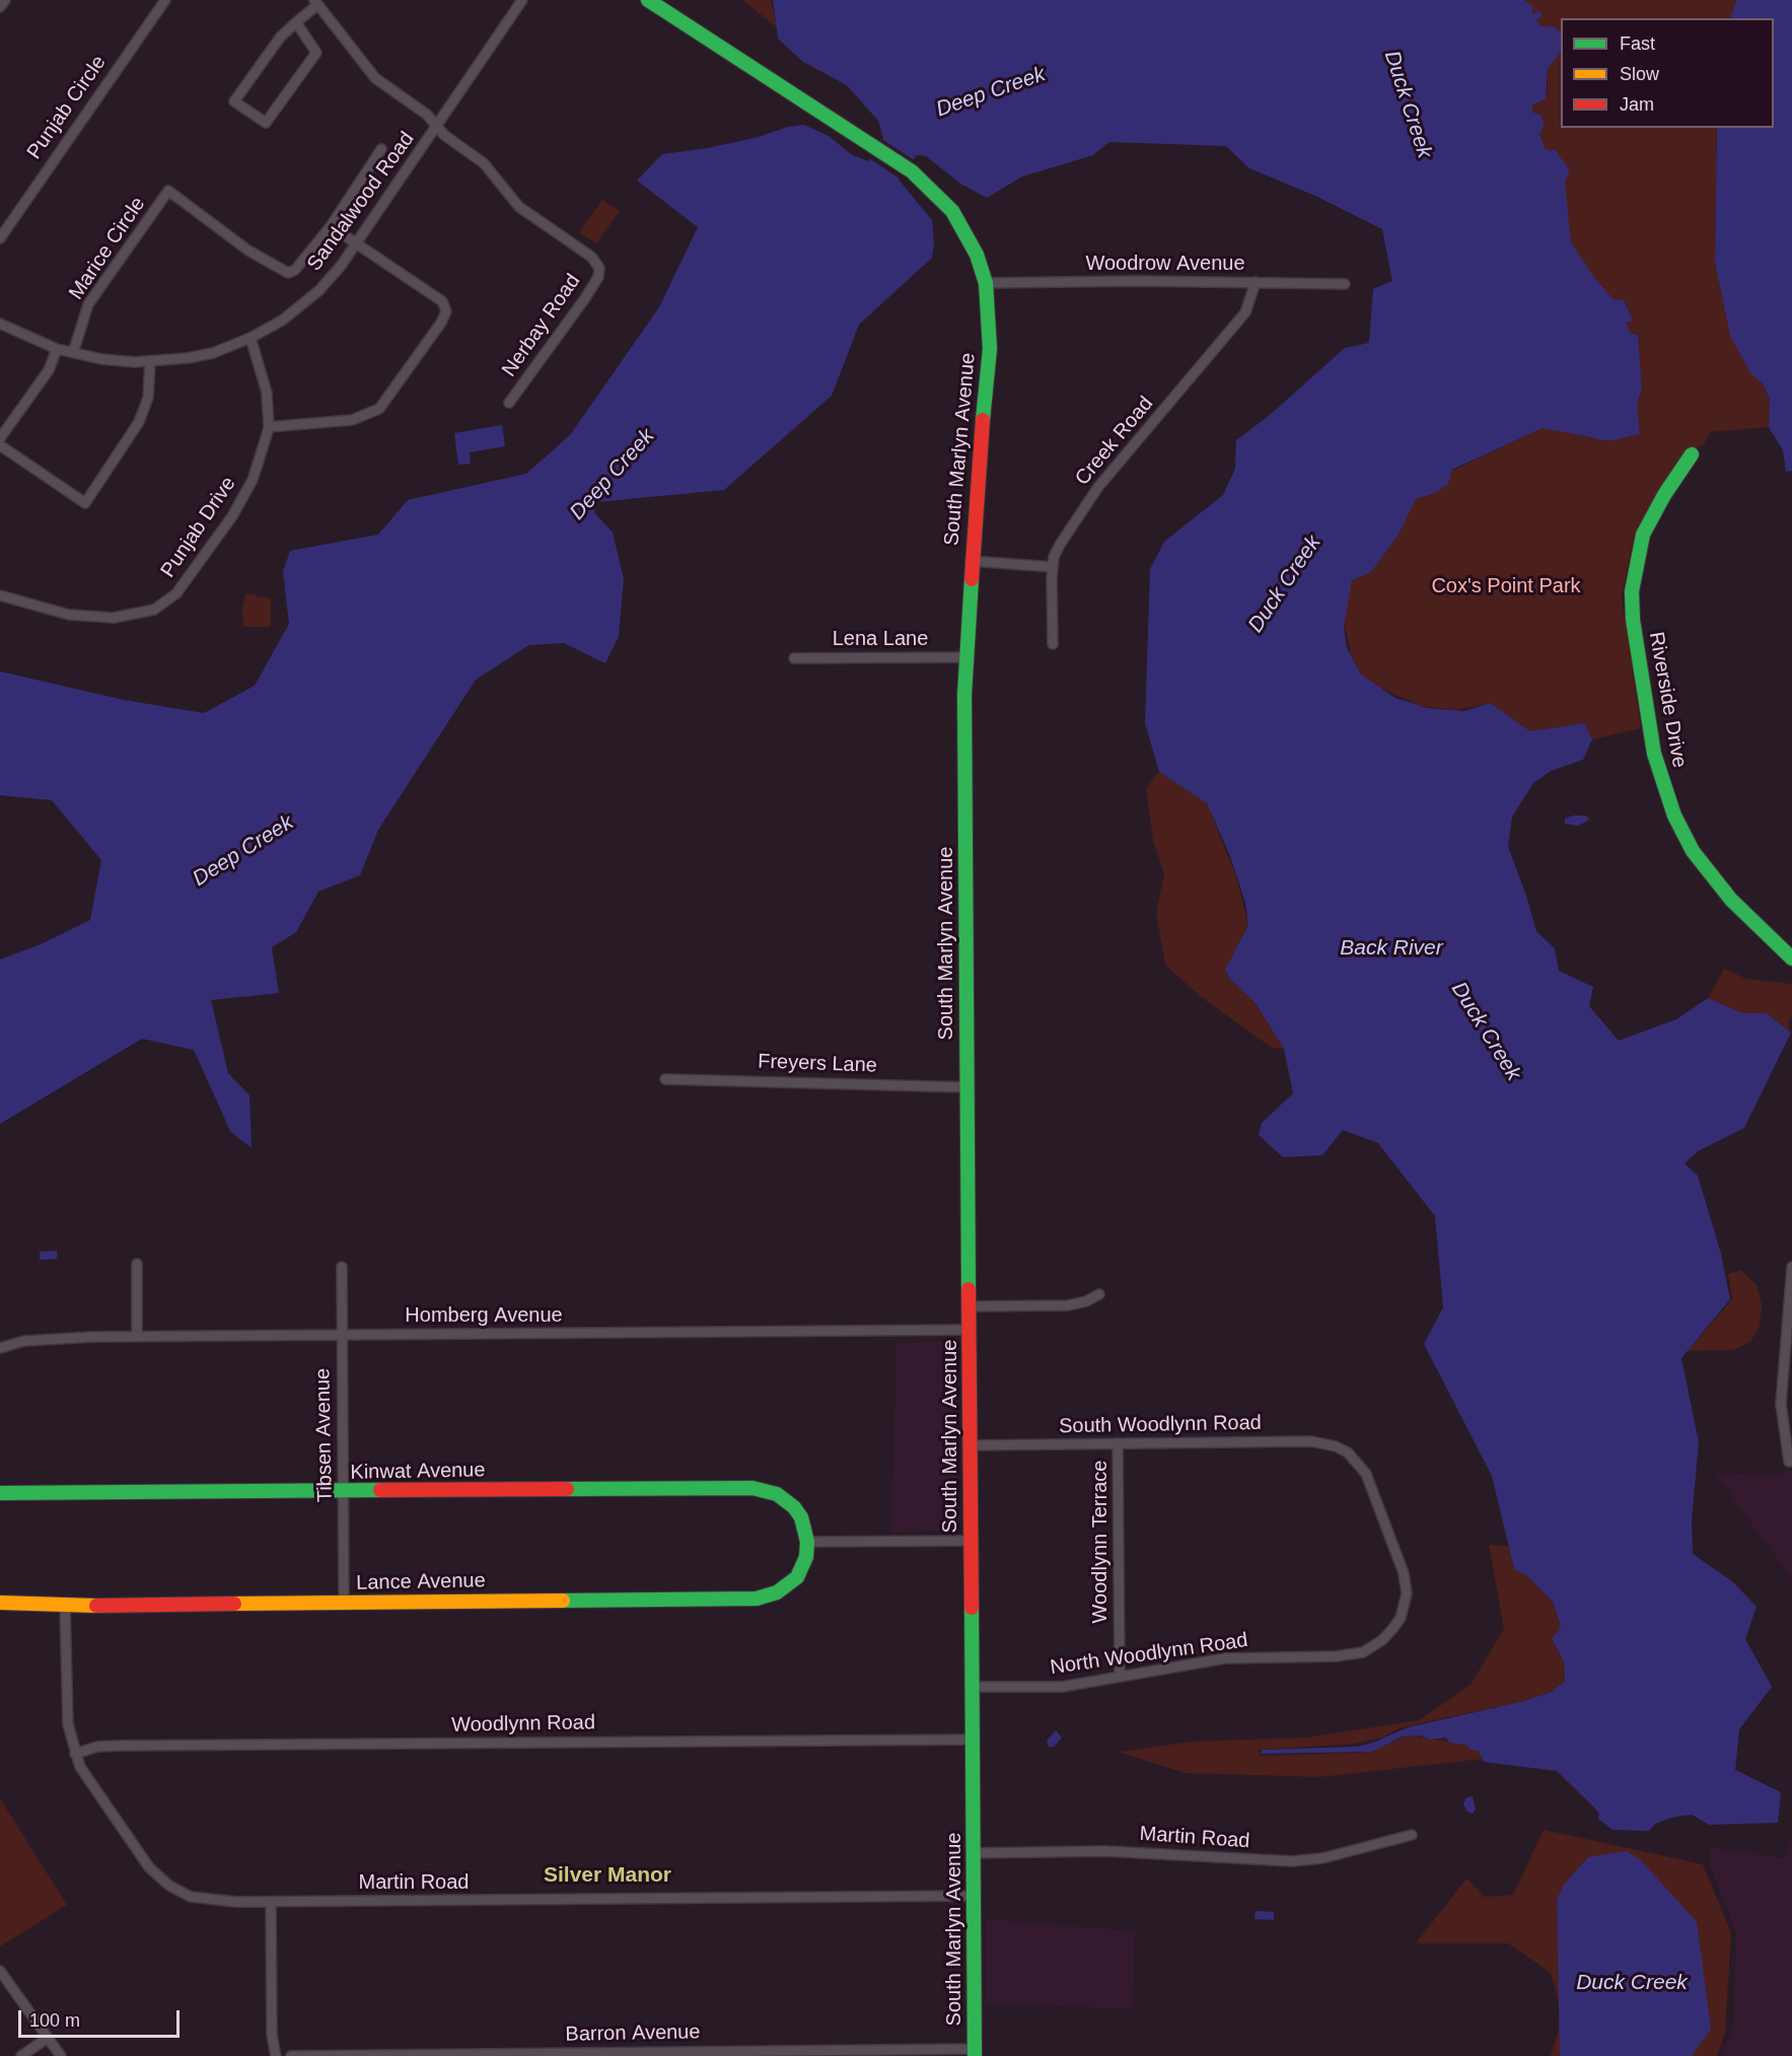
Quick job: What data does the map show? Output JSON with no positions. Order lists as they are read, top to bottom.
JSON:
{
  "streets": {
    "street": [
      "Punjab Circle",
      "Sandalwood Road",
      "Marice Circle",
      "Woodrow Avenue",
      "Nerbay Road",
      "Creek Road",
      "South Marlyn Avenue",
      "Punjab Drive",
      "Lena Lane",
      "Riverside Drive",
      "Freyers Lane",
      "Homberg Avenue",
      "South Woodlynn Road",
      "Tibsen Avenue",
      "Kinwat Avenue",
      "Woodlynn Terrace",
      "Lance Avenue",
      "North Woodlynn Road",
      "Woodlynn Road",
      "Martin Road",
      "Barron Avenue"
    ]
  },
  "crossings": [
    ["Sandalwood Road", "Marice Circle"],
    ["Sandalwood Road", "Nerbay Road"],
    ["Sandalwood Road", "Punjab Drive"],
    ["Woodrow Avenue", "Creek Road"],
    ["Woodrow Avenue", "South Marlyn Avenue"],
    ["South Marlyn Avenue", "Lena Lane"],
    ["South Marlyn Avenue", "Freyers Lane"],
    ["South Marlyn Avenue", "Homberg Avenue"],
    ["South Marlyn Avenue", "South Woodlynn Road"],
    ["South Marlyn Avenue", "North Woodlynn Road"],
    ["South Marlyn Avenue", "Woodlynn Road"],
    ["South Marlyn Avenue", "Martin Road"],
    ["South Marlyn Avenue", "Barron Avenue"],
    ["Homberg Avenue", "Tibsen Avenue"],
    ["South Woodlynn Road", "Woodlynn Terrace"],
    ["South Woodlynn Road", "North Woodlynn Road"],
    ["Tibsen Avenue", "Kinwat Avenue"],
    ["Tibsen Avenue", "Lance Avenue"],
    ["Kinwat Avenue", "Lance Avenue"],
    ["Woodlynn Terrace", "North Woodlynn Road"],
    ["Lance Avenue", "Martin Road"],
    ["Woodlynn Road", "Martin Road"]
  ],
  "districts": ["Silver Manor"],
  "water": ["Deep Creek", "Duck Creek", "Back River"],
  "parks": ["Cox's Point Park"],
  "legend": ["Fast", "Slow", "Jam"],
  "scale_bar": "100 m"
}
